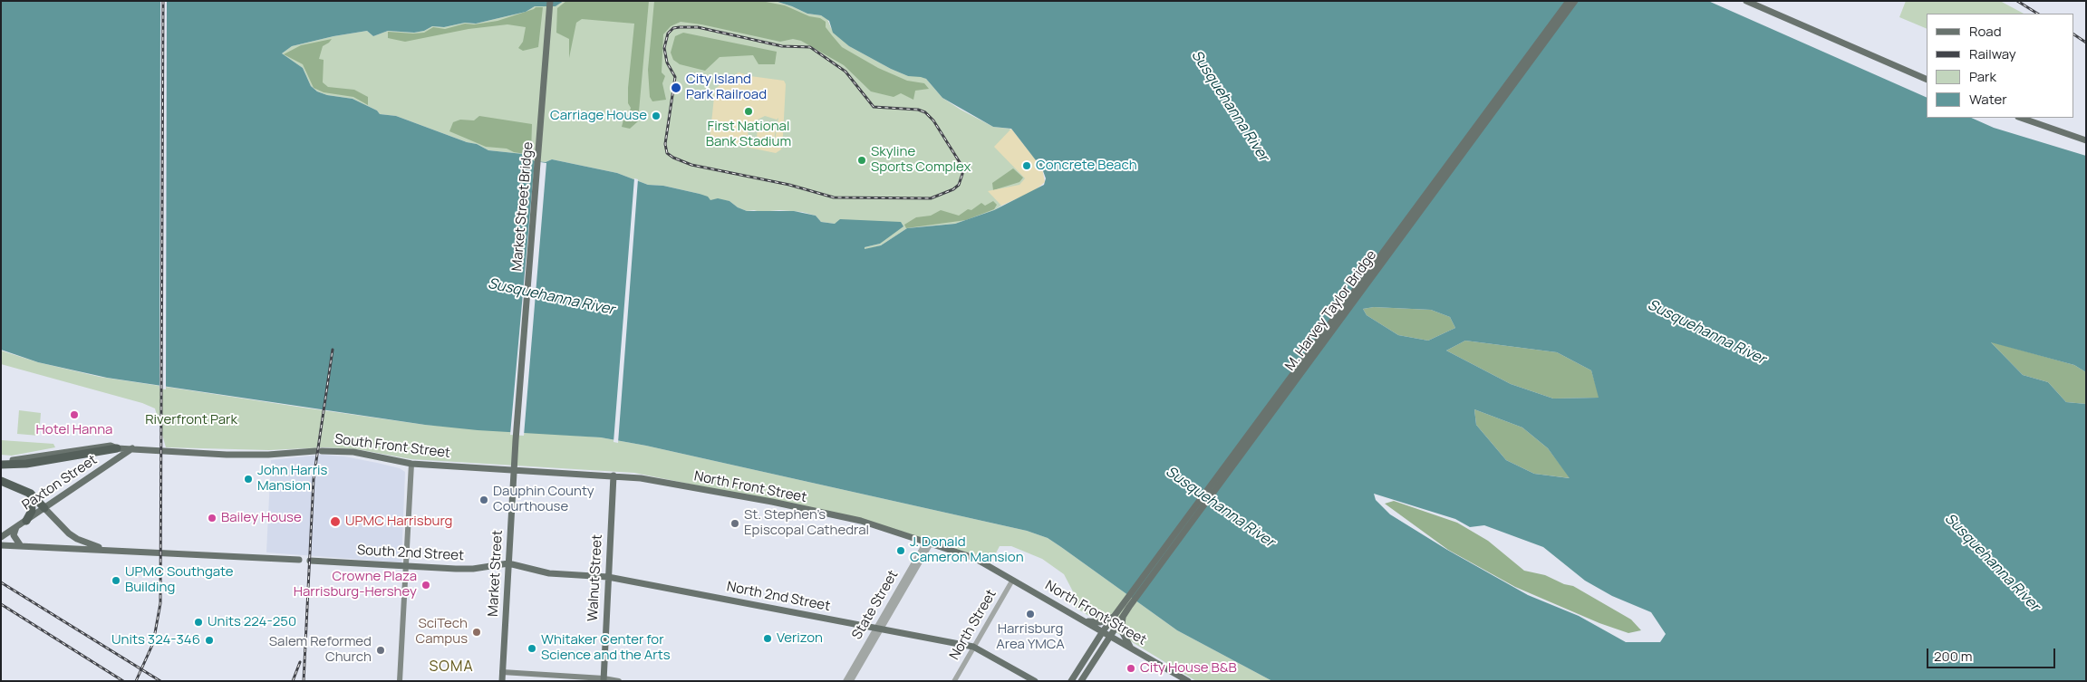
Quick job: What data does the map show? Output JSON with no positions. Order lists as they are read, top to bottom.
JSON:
{
  "streets": {
    "main road": [
      "Market Street Bridge",
      "M. Harvey Taylor Bridge",
      "South Front Street",
      "Paxton Street",
      "North Front Street",
      "South 2nd Street",
      "Market Street",
      "Walnut Street",
      "North 2nd Street"
    ],
    "street": ["State Street", "North Street"]
  },
  "crossings": [
    ["Market Street Bridge", "Market Street"],
    ["M. Harvey Taylor Bridge", "North Front Street"],
    ["South Front Street", "Paxton Street"],
    ["South Front Street", "North Front Street"],
    ["South Front Street", "Market Street"],
    ["North Front Street", "Market Street"],
    ["North Front Street", "Walnut Street"],
    ["North Front Street", "State Street"],
    ["North Front Street", "North Street"],
    ["South 2nd Street", "Market Street"],
    ["South 2nd Street", "North 2nd Street"],
    ["Market Street", "North 2nd Street"],
    ["Walnut Street", "North 2nd Street"],
    ["North 2nd Street", "State Street"],
    ["North 2nd Street", "North Street"]
  ],
  "districts": ["SOMA"],
  "water": ["Susquehanna River"],
  "parks": ["Riverfront Park"],
  "places": [
    "City Island Park Railroad",
    "First National Bank Stadium",
    "Carriage House",
    "Skyline Sports Complex",
    "Concrete Beach",
    "Hotel Hanna",
    "John Harris Mansion",
    "Dauphin County Courthouse",
    "Bailey House",
    "UPMC Harrisburg",
    "St. Stephen’s Episcopal Cathedral",
    "J. Donald Cameron Mansion",
    "UPMC Southgate Building",
    "Crowne Plaza Harrisburg-Hershey",
    "Harrisburg Area YMCA",
    "Units 224-250",
    "SciTech Campus",
    "Verizon",
    "Units 324-346",
    "Whitaker Center for Science and the Arts",
    "Salem Reformed Church",
    "City House B&B"
  ],
  "legend": [
    "Road",
    "Railway",
    "Park",
    "Water"
  ],
  "scale_bar": "200 m"
}
